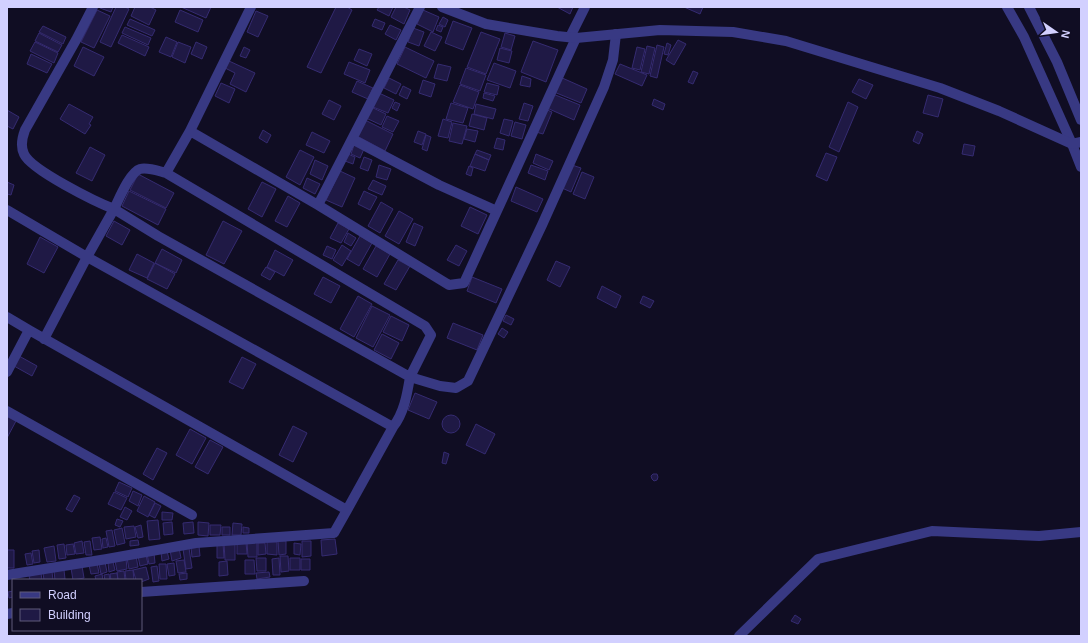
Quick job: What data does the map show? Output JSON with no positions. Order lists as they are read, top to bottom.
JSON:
{
  "legend": ["Road", "Building"],
  "north": "right"
}
